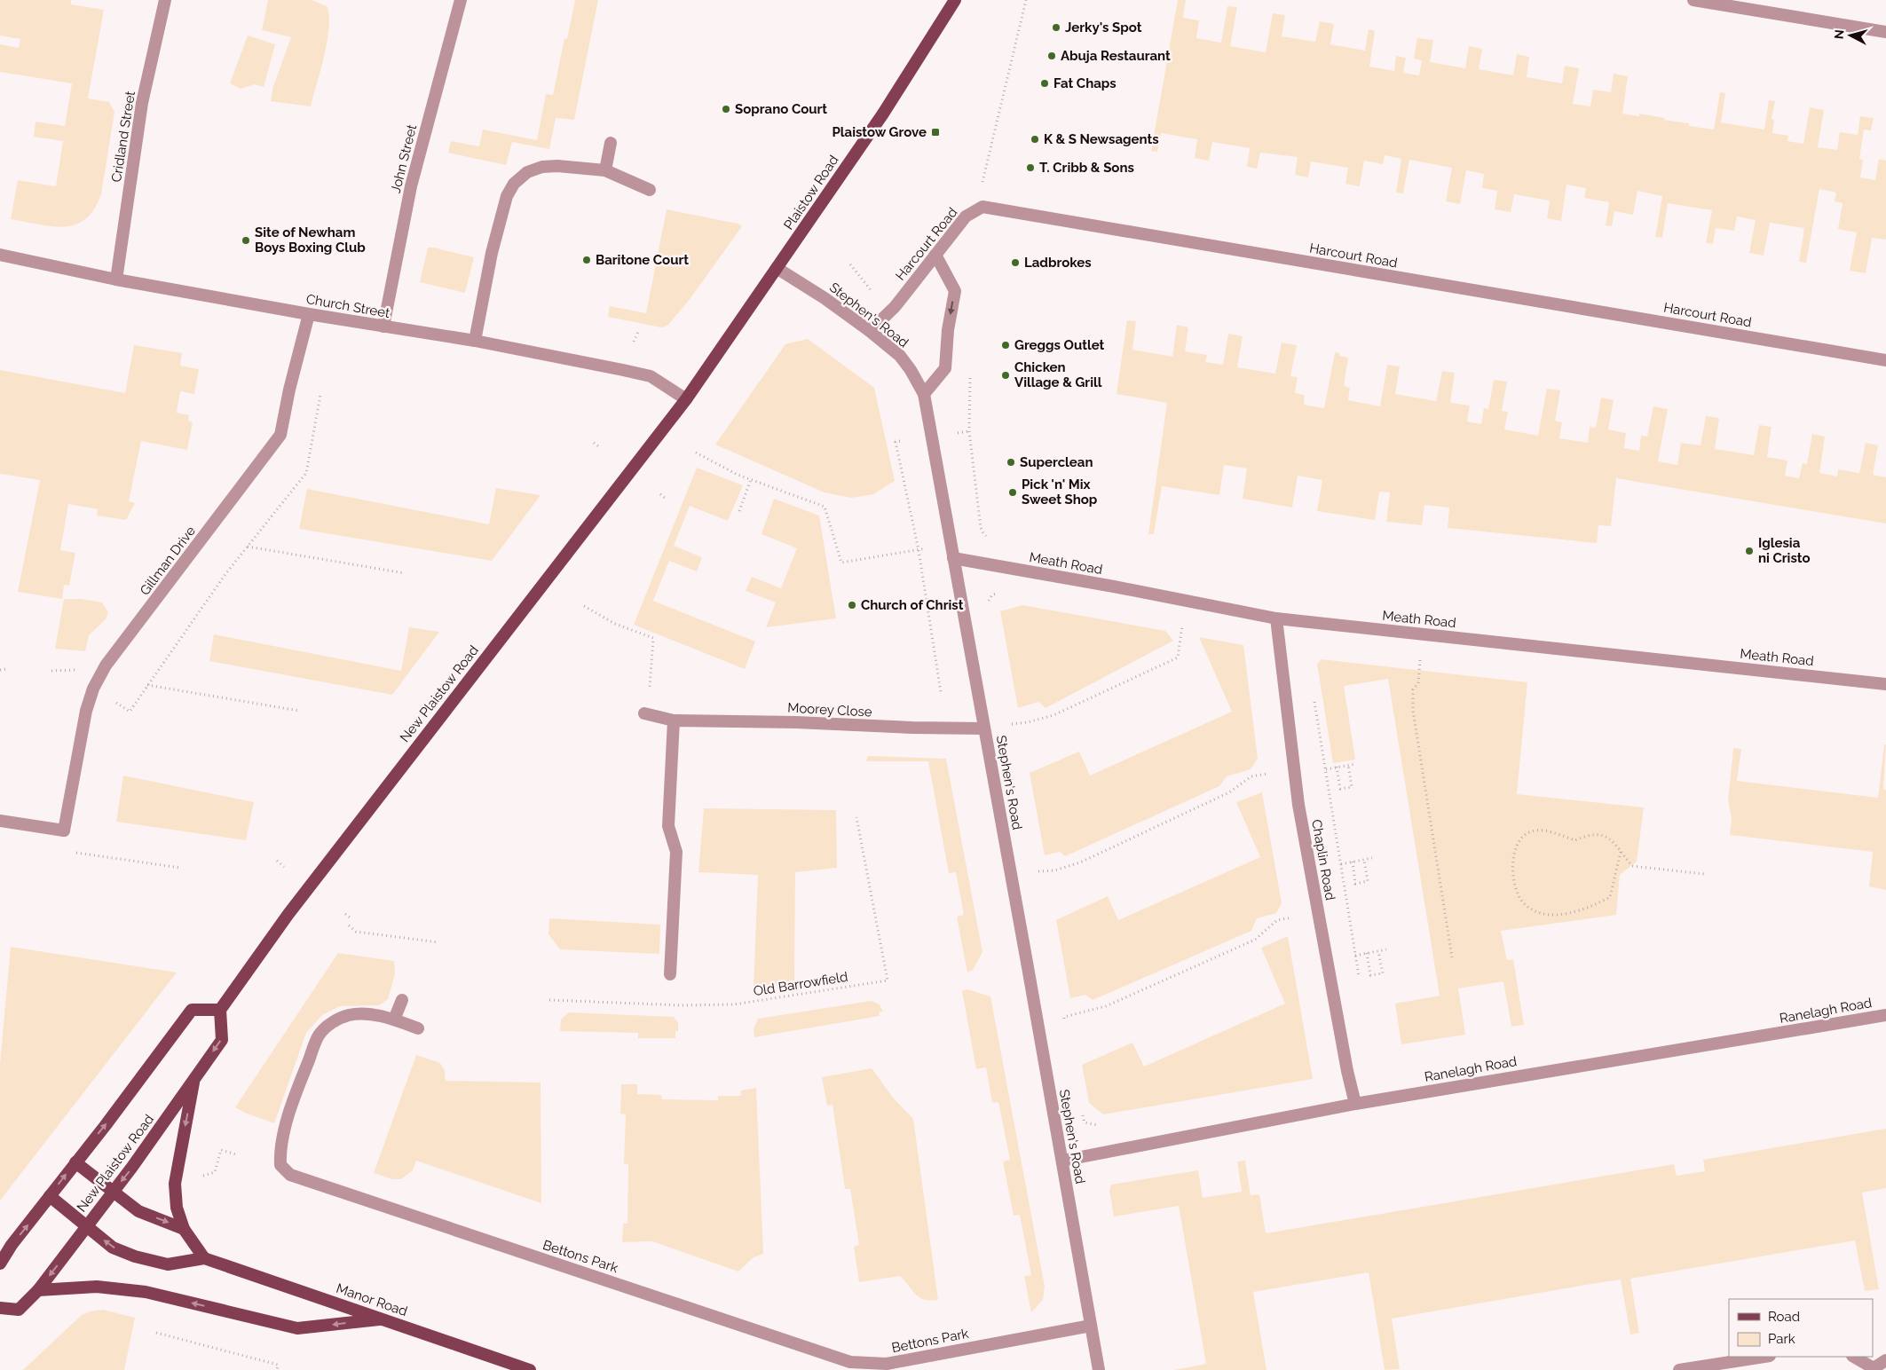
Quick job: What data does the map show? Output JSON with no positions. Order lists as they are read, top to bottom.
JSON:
{
  "streets": {
    "main road": ["Plaistow Road", "New Plaistow Road", "Manor Road"],
    "street": [
      "Cridland Street",
      "John Street",
      "Harcourt Road",
      "Church Street",
      "Stephen's Road",
      "Gillman Drive",
      "Meath Road",
      "Moorey Close",
      "Chaplin Road",
      "Ranelagh Road",
      "Bettons Park"
    ],
    "path": ["Old Barrowfield"]
  },
  "crossings": [
    ["Cridland Street", "Church Street"],
    ["John Street", "Church Street"],
    ["Plaistow Road", "Church Street"],
    ["Plaistow Road", "Stephen's Road"],
    ["Plaistow Road", "New Plaistow Road"],
    ["Harcourt Road", "Stephen's Road"],
    ["Church Street", "Gillman Drive"],
    ["Church Street", "New Plaistow Road"],
    ["Stephen's Road", "Meath Road"],
    ["Stephen's Road", "Moorey Close"],
    ["Stephen's Road", "Ranelagh Road"],
    ["Stephen's Road", "Bettons Park"],
    ["Meath Road", "Chaplin Road"],
    ["New Plaistow Road", "Manor Road"],
    ["Chaplin Road", "Ranelagh Road"]
  ],
  "places": {
    "other": [
      "Jerky's Spot",
      "Abuja Restaurant",
      "Fat Chaps",
      "Soprano Court",
      "K & S Newsagents",
      "T. Cribb & Sons",
      "Site of Newham Boys Boxing Club",
      "Baritone Court",
      "Ladbrokes",
      "Greggs Outlet",
      "Chicken Village & Grill",
      "Superclean",
      "Pick 'n' Mix Sweet Shop",
      "Iglesia ni Cristo",
      "Church of Christ"
    ],
    "transit": ["Plaistow Grove"]
  },
  "legend": ["Road", "Park"],
  "north": "left"
}
